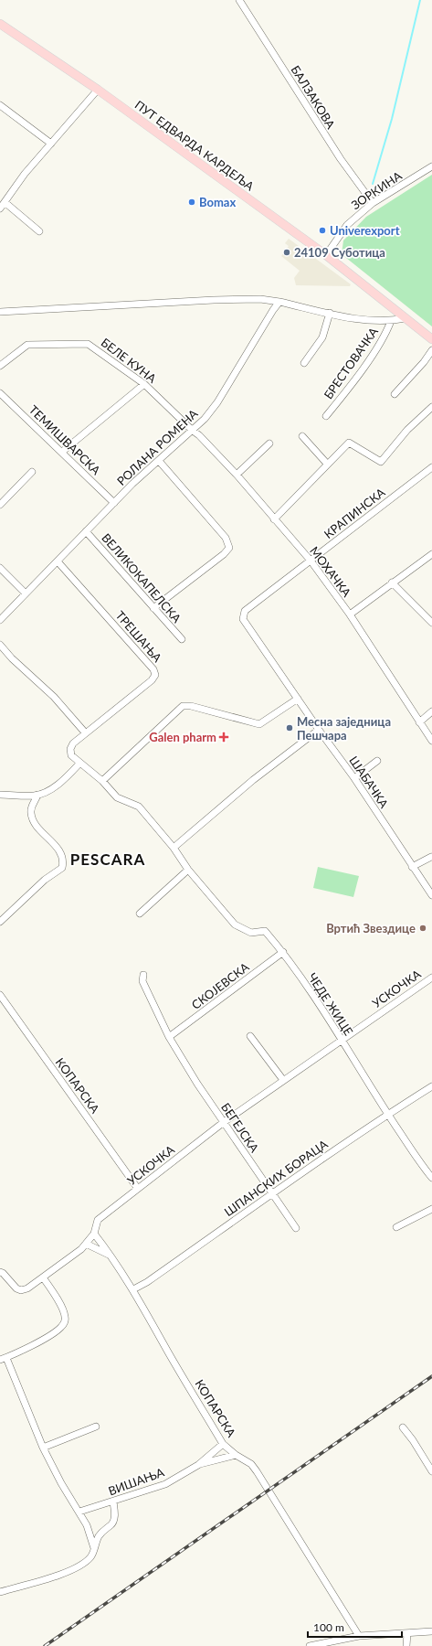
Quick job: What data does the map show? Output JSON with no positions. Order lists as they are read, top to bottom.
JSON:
{
  "streets": {
    "main road": ["ПУТ ЕДВАРДА КАРДЕЉА"],
    "street": [
      "БАЛЗАКОВА",
      "ЗОРКИНА",
      "БЕЛЕ КУНА",
      "БРЕСТОВАЧКА",
      "ТЕМИШВАРСКА",
      "РОЛАНА РОМЕНА",
      "КРАПИНСКА",
      "МОХАЧКА",
      "ВЕЛИКОКАПЕЛСКА",
      "ТРЕШАЊА",
      "ШАБАЧКА",
      "СКОЈЕВСКА",
      "УСКОЧКА",
      "ЧЕДЕ ЖИЦЕ",
      "КОПАРСКА",
      "БЕГЕЈСКА",
      "ШПАНСКИХ БОРАЦА",
      "ВИШАЊА"
    ]
  },
  "crossings": [
    ["БАЛЗАКОВА", "ЗОРКИНА"],
    ["ПУТ ЕДВАРДА КАРДЕЉА", "ЗОРКИНА"],
    ["БЕЛЕ КУНА", "РОЛАНА РОМЕНА"],
    ["БЕЛЕ КУНА", "МОХАЧКА"],
    ["ТЕМИШВАРСКА", "РОЛАНА РОМЕНА"],
    ["РОЛАНА РОМЕНА", "МОХАЧКА"],
    ["РОЛАНА РОМЕНА", "ВЕЛИКОКАПЕЛСКА"],
    ["РОЛАНА РОМЕНА", "ТРЕШАЊА"],
    ["КРАПИНСКА", "МОХАЧКА"],
    ["КРАПИНСКА", "ШАБАЧКА"],
    ["СКОЈЕВСКА", "ЧЕДЕ ЖИЦЕ"],
    ["СКОЈЕВСКА", "БЕГЕЈСКА"],
    ["УСКОЧКА", "ЧЕДЕ ЖИЦЕ"],
    ["УСКОЧКА", "КОПАРСКА"],
    ["УСКОЧКА", "БЕГЕЈСКА"],
    ["ЧЕДЕ ЖИЦЕ", "ШПАНСКИХ БОРАЦА"],
    ["КОПАРСКА", "ШПАНСКИХ БОРАЦА"],
    ["КОПАРСКА", "ВИШАЊА"],
    ["БЕГЕЈСКА", "ШПАНСКИХ БОРАЦА"]
  ],
  "districts": ["PESCARA"],
  "places": {
    "other": [
      "Bomax",
      "Univerexport",
      "24109 Суботица",
      "Месна заједница Пешчара",
      "Вртић Звездице"
    ],
    "health": ["Galen pharm"]
  },
  "scale_bar": "100 m"
}
